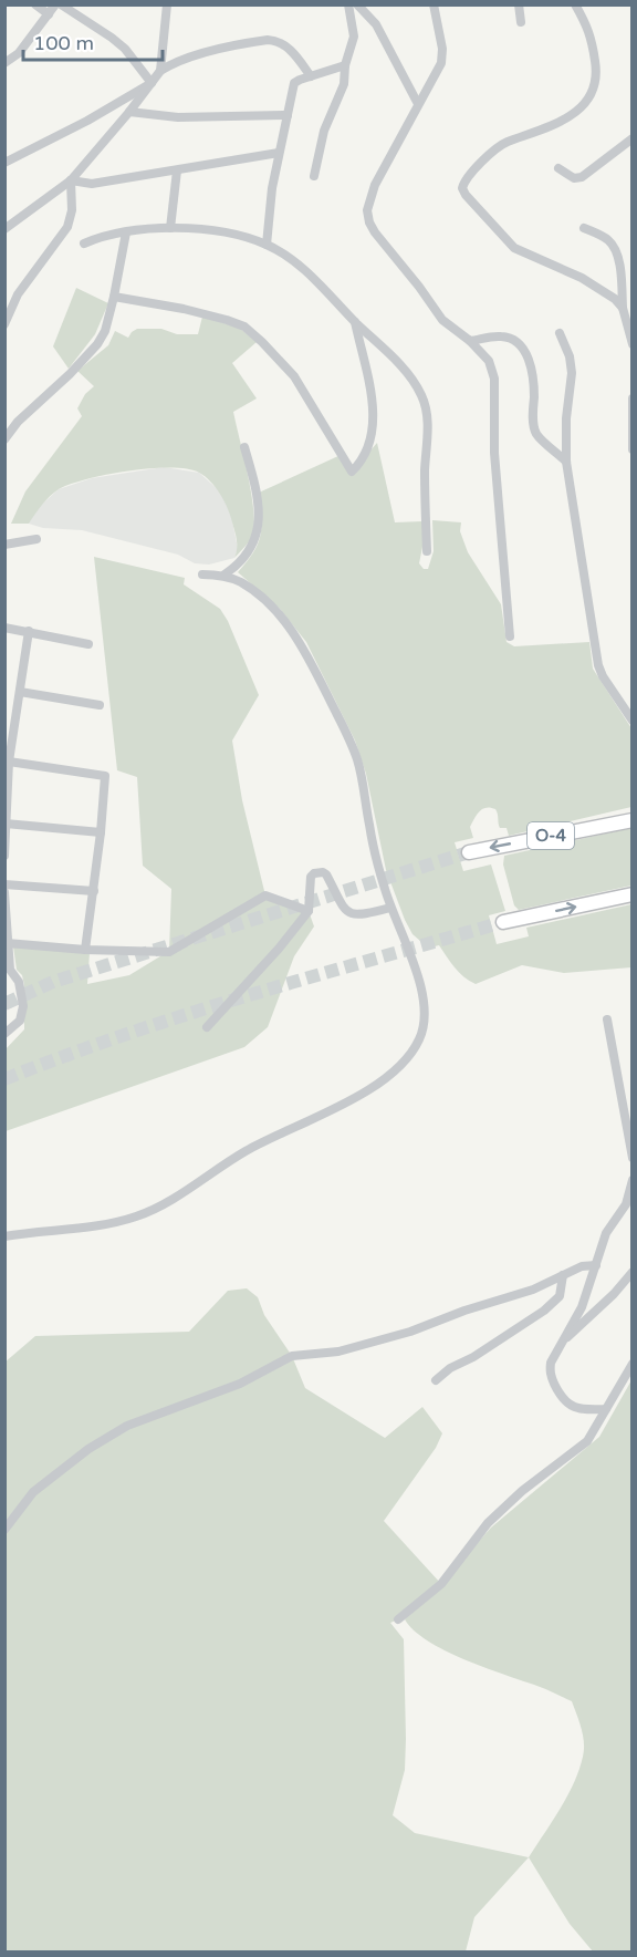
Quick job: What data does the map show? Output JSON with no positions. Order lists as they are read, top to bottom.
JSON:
{
  "streets": {
    "highway": ["O-4"]
  },
  "scale_bar": "100 m"
}
